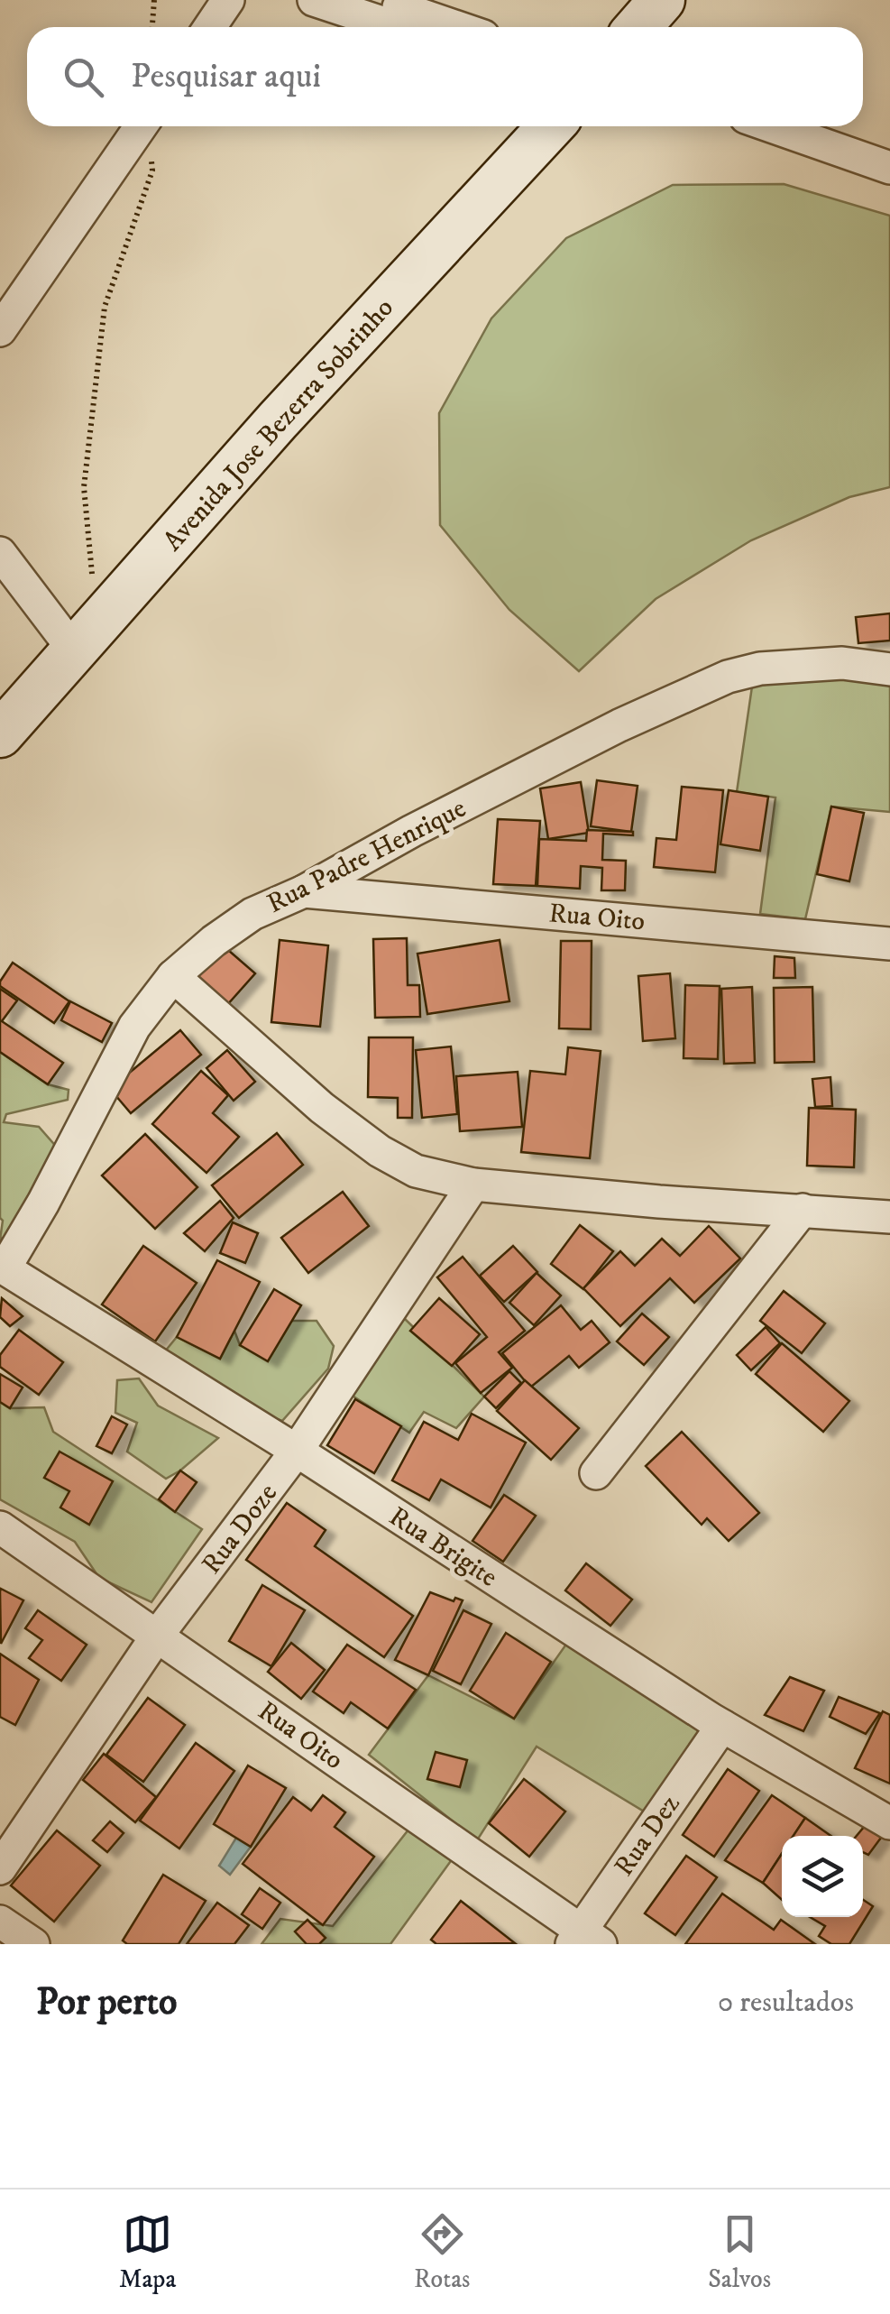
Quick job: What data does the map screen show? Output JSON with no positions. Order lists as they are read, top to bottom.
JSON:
{
  "streets": {
    "main road": ["Avenida Jose Bezerra Sobrinho"],
    "street": [
      "Rua Padre Henrique",
      "Rua Oito",
      "Rua Doze",
      "Rua Brigite",
      "Rua Dez"
    ]
  },
  "crossings": [
    ["Rua Padre Henrique", "Rua Oito"],
    ["Rua Padre Henrique", "Rua Brigite"],
    ["Rua Oito", "Rua Doze"],
    ["Rua Oito", "Rua Dez"],
    ["Rua Doze", "Rua Brigite"],
    ["Rua Brigite", "Rua Dez"]
  ],
  "page": {
    "search": "Pesquisar aqui",
    "heading": ["Por perto", "0 resultados"],
    "nav": ["Mapa", "Rotas", "Salvos"]
  }
}
